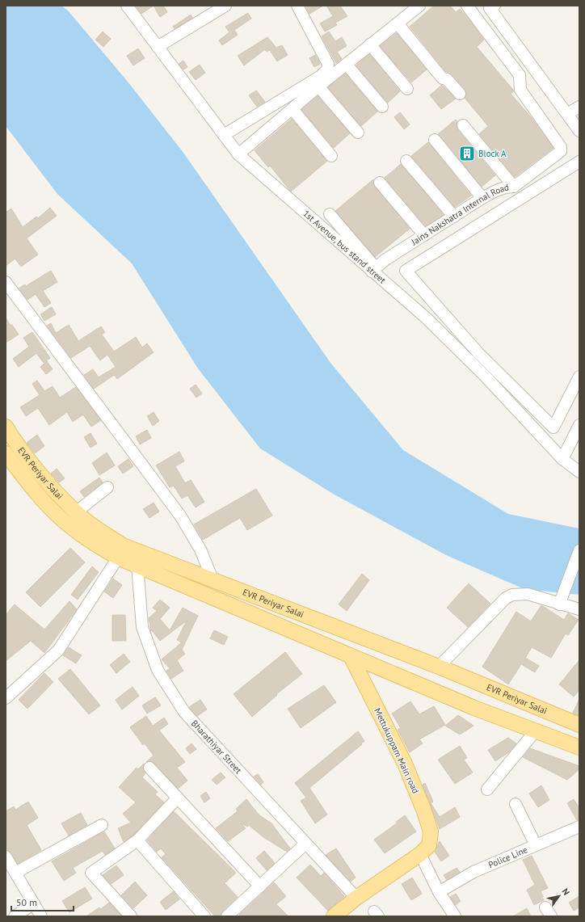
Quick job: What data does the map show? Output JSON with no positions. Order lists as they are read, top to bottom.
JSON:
{
  "streets": {
    "main road": ["EVR Periyar Salai", "Mettukuppam Main road"],
    "street": [
      "Jains Nakshatra Internal Road",
      "1st Avenue, bus stand street",
      "Bharathiyar Street",
      "Police Line"
    ]
  },
  "crossings": [
    ["Jains Nakshatra Internal Road", "1st Avenue, bus stand street"],
    ["EVR Periyar Salai", "Bharathiyar Street"],
    ["EVR Periyar Salai", "Mettukuppam Main road"],
    ["Bharathiyar Street", "Mettukuppam Main road"]
  ],
  "places": {
    "building": ["Block A"]
  },
  "scale_bar": "50 m",
  "north": "top right"
}
